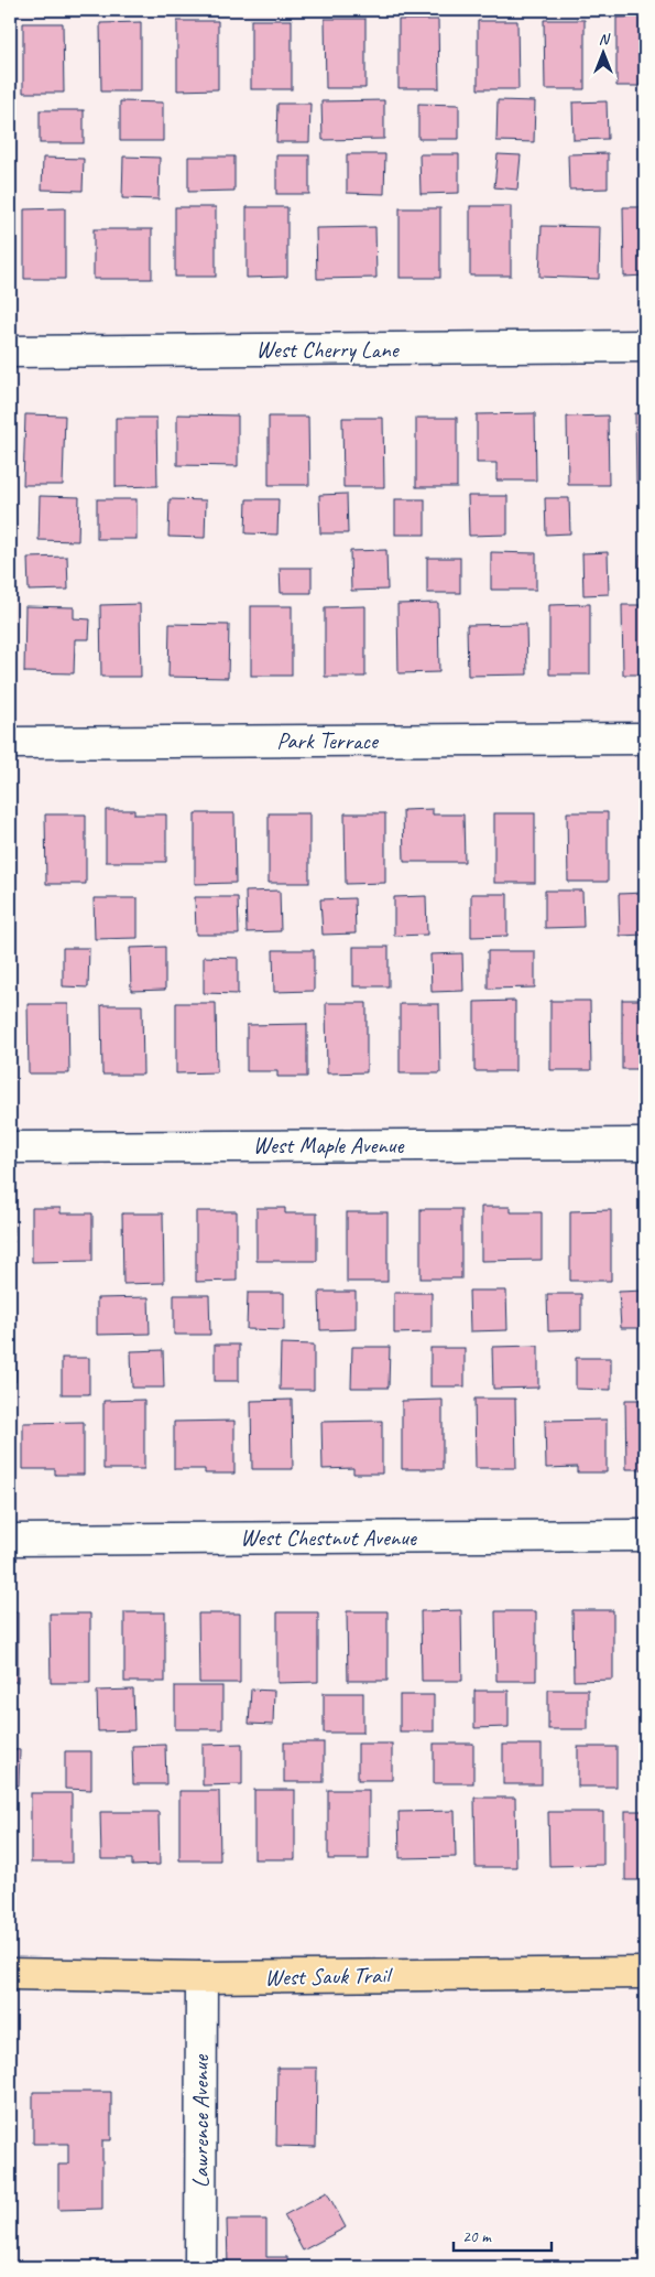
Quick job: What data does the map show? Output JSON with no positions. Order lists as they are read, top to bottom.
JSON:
{
  "streets": {
    "main road": ["West Sauk Trail"],
    "street": [
      "West Cherry Lane",
      "Park Terrace",
      "West Maple Avenue",
      "West Chestnut Avenue",
      "Lawrence Avenue"
    ]
  },
  "crossings": [
    ["West Sauk Trail", "Lawrence Avenue"]
  ],
  "scale_bar": "20 m",
  "north": "top"
}
